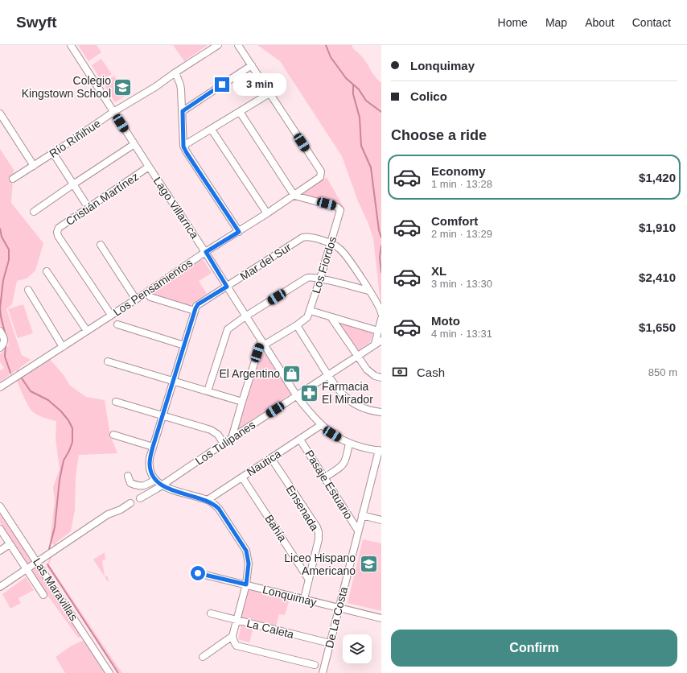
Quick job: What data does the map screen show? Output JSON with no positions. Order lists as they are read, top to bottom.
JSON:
{
  "streets": {
    "street": [
      "Río Riñihue",
      "Cristián Martínez",
      "Lago Villarrica",
      "Mar del Sur",
      "Los Fiordos",
      "Los Pensamientos",
      "Los Tulipanes",
      "Nautica",
      "Pasaje Estuario",
      "Ensenada",
      "Bahía",
      "Las Maravillas",
      "Lonquimay",
      "De La Costa",
      "La Caleta"
    ]
  },
  "crossings": [
    ["Río Riñihue", "Lago Villarrica"],
    ["Cristián Martínez", "Lago Villarrica"],
    ["Cristián Martínez", "Los Pensamientos"],
    ["Lago Villarrica", "Mar del Sur"],
    ["Lago Villarrica", "Los Fiordos"],
    ["Lago Villarrica", "Los Pensamientos"],
    ["Lago Villarrica", "Los Tulipanes"],
    ["Lago Villarrica", "Nautica"],
    ["Lago Villarrica", "De La Costa"],
    ["Mar del Sur", "Los Fiordos"],
    ["Mar del Sur", "Los Tulipanes"],
    ["Mar del Sur", "Nautica"],
    ["Mar del Sur", "Lonquimay"],
    ["Mar del Sur", "La Caleta"],
    ["Los Fiordos", "Los Pensamientos"],
    ["Nautica", "Pasaje Estuario"],
    ["Nautica", "Ensenada"],
    ["Nautica", "Bahía"],
    ["Pasaje Estuario", "De La Costa"],
    ["Ensenada", "Bahía"],
    ["Ensenada", "Lonquimay"],
    ["Lonquimay", "De La Costa"],
    ["De La Costa", "La Caleta"]
  ],
  "places": {
    "school or university": ["Colegio Kingstown School", "Liceo Hispano Americano"],
    "shop": ["El Argentino"],
    "pharmacy": ["Farmacia El Mirador"]
  },
  "page": {
    "header": "Swyft",
    "nav": [
      "Home",
      "Map",
      "About",
      "Contact"
    ],
    "banner": ["Lonquimay", "Colico"],
    "bubble": "3 min",
    "heading": "Choose a ride",
    "list": [
      {
        "name": "Economy",
        "note": "1 min · 13:28",
        "value": "$1,420"
      },
      {
        "name": "Comfort",
        "note": "2 min · 13:29",
        "value": "$1,910"
      },
      {
        "name": "XL",
        "note": "3 min · 13:30",
        "value": "$2,410"
      },
      {
        "name": "Moto",
        "note": "4 min · 13:31",
        "value": "$1,650"
      }
    ],
    "pay": ["Cash", "850 m"],
    "buttons": "Confirm"
  }
}
